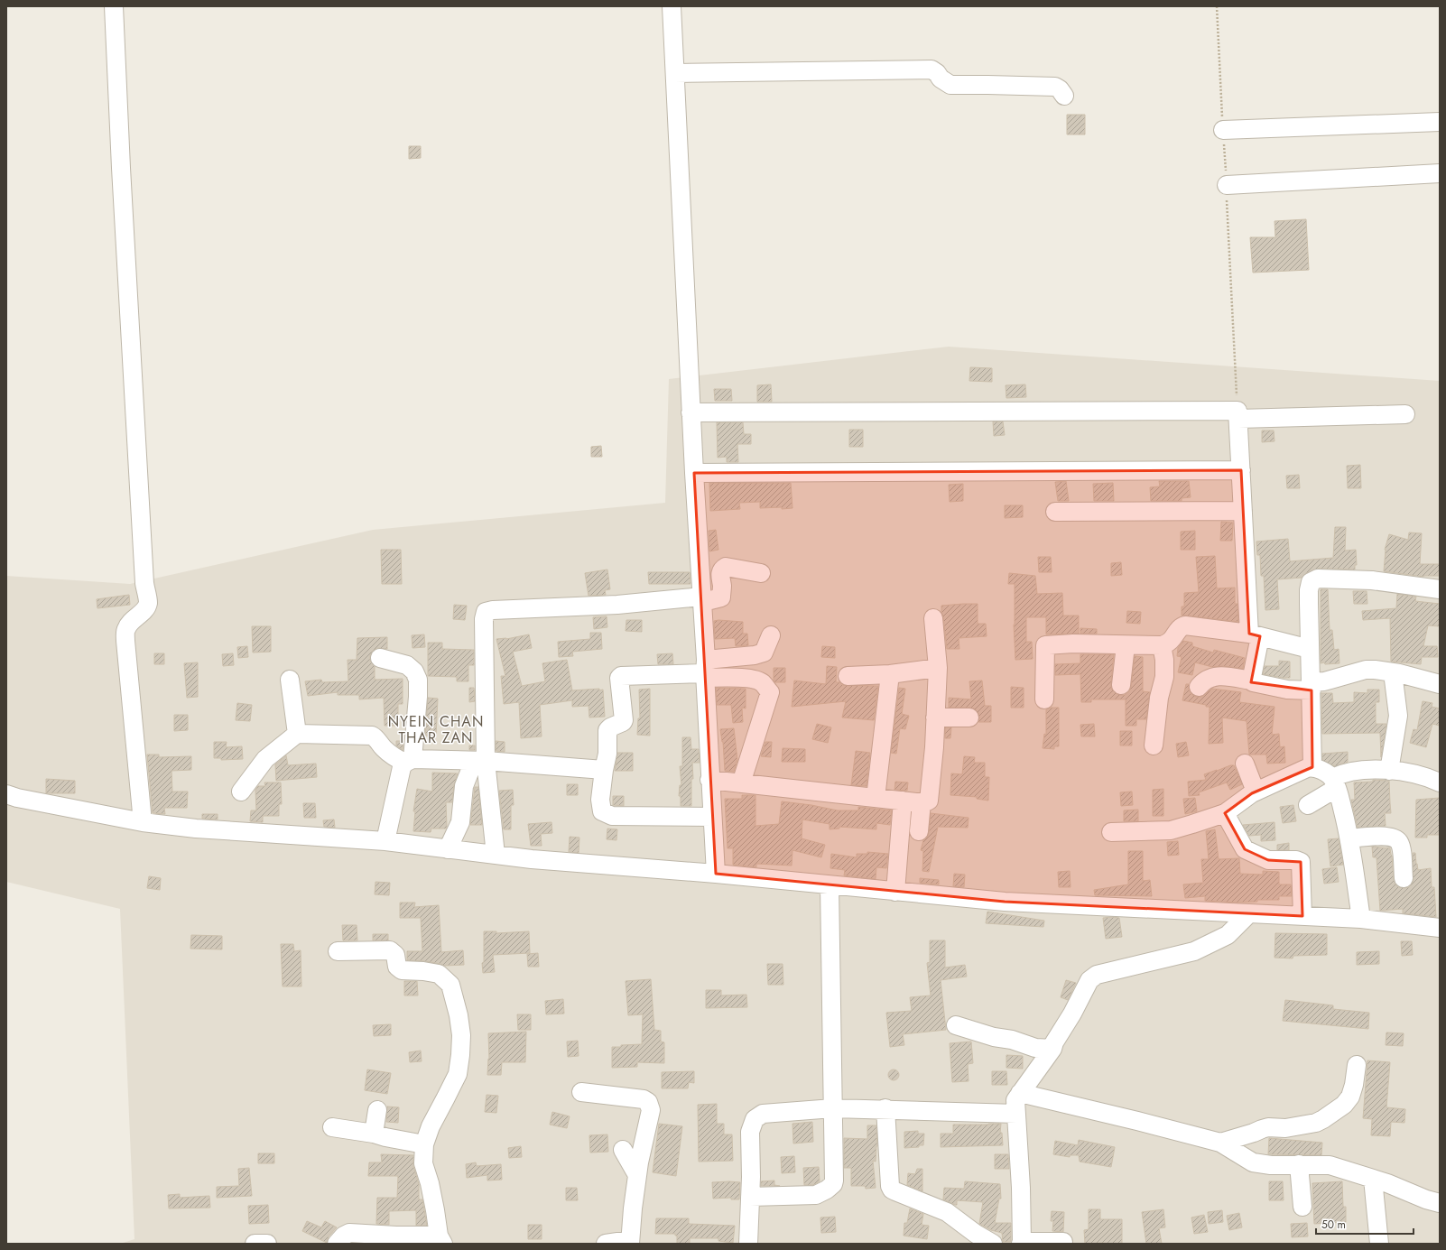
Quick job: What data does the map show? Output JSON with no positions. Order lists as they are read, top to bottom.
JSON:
{
  "districts": ["NYEIN CHAN THAR ZAN"],
  "scale_bar": "50 m"
}
